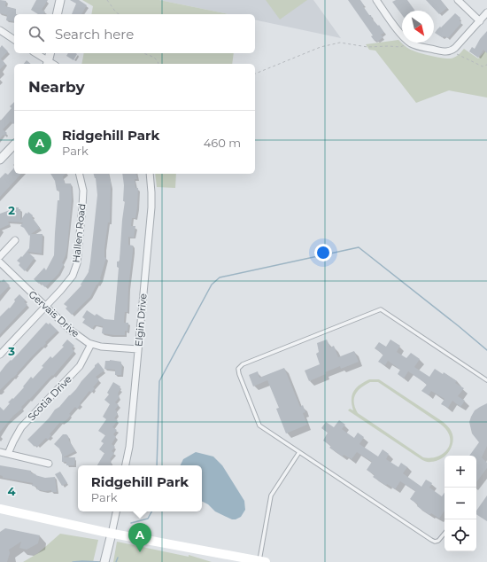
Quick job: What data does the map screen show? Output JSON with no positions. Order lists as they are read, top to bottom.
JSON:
{
  "streets": {
    "street": [
      "Hallen Road",
      "Gervais Drive",
      "Elgin Drive",
      "Scotia Drive"
    ]
  },
  "crossings": [
    ["Hallen Road", "Gervais Drive"],
    ["Gervais Drive", "Elgin Drive"],
    ["Gervais Drive", "Scotia Drive"]
  ],
  "north": "bottom right",
  "page": {
    "search": "Search here",
    "heading": "Nearby",
    "list": [
      {
        "mark": "A",
        "name": "Ridgehill Park",
        "note": "Park",
        "value": "460 m"
      }
    ],
    "map_buttons": ["+", "−"],
    "popup": ["Ridgehill Park", "Park"],
    "pins": "A"
  },
  "grid": {
    "rows": ["2", "3", "4"]
  }
}
